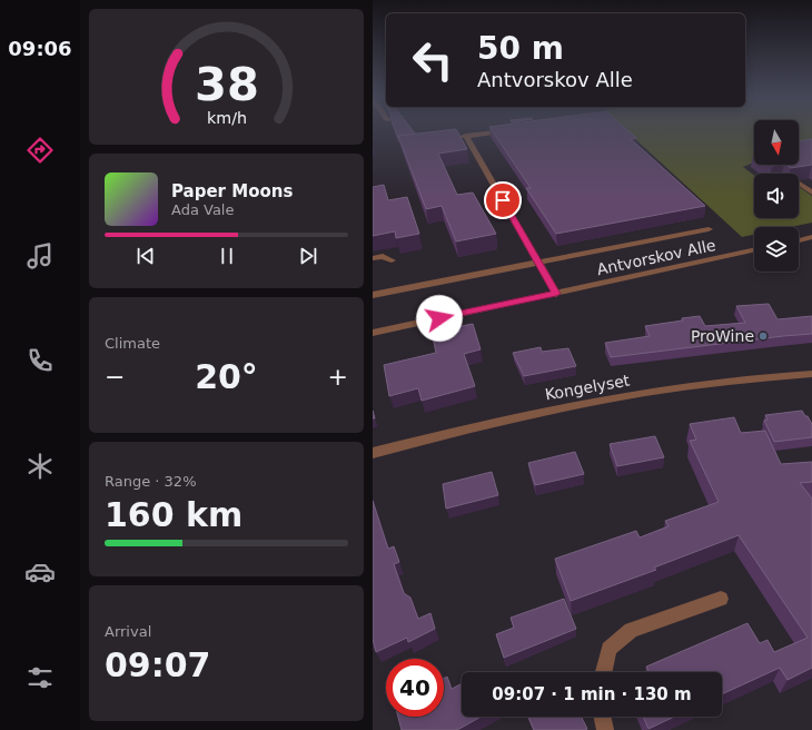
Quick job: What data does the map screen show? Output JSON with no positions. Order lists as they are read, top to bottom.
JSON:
{
  "streets": {
    "street": ["Antvorskov Alle", "Kongelyset"]
  },
  "places": ["ProWine"],
  "north": "bottom",
  "page": {
    "tabs": "09:06",
    "turn": ["50 m", "Antvorskov Alle"],
    "song": ["Paper Moons", "Ada Vale"],
    "tile": [
      "Climate",
      ["Range · 32%", "160 km"],
      ["Arrival", "09:07"]
    ],
    "heat": ["−", "20°", "+"],
    "limit": "40",
    "trip": "09:07 · 1 min · 130 m",
    "gauge": ["38", "km/h"]
  }
}
